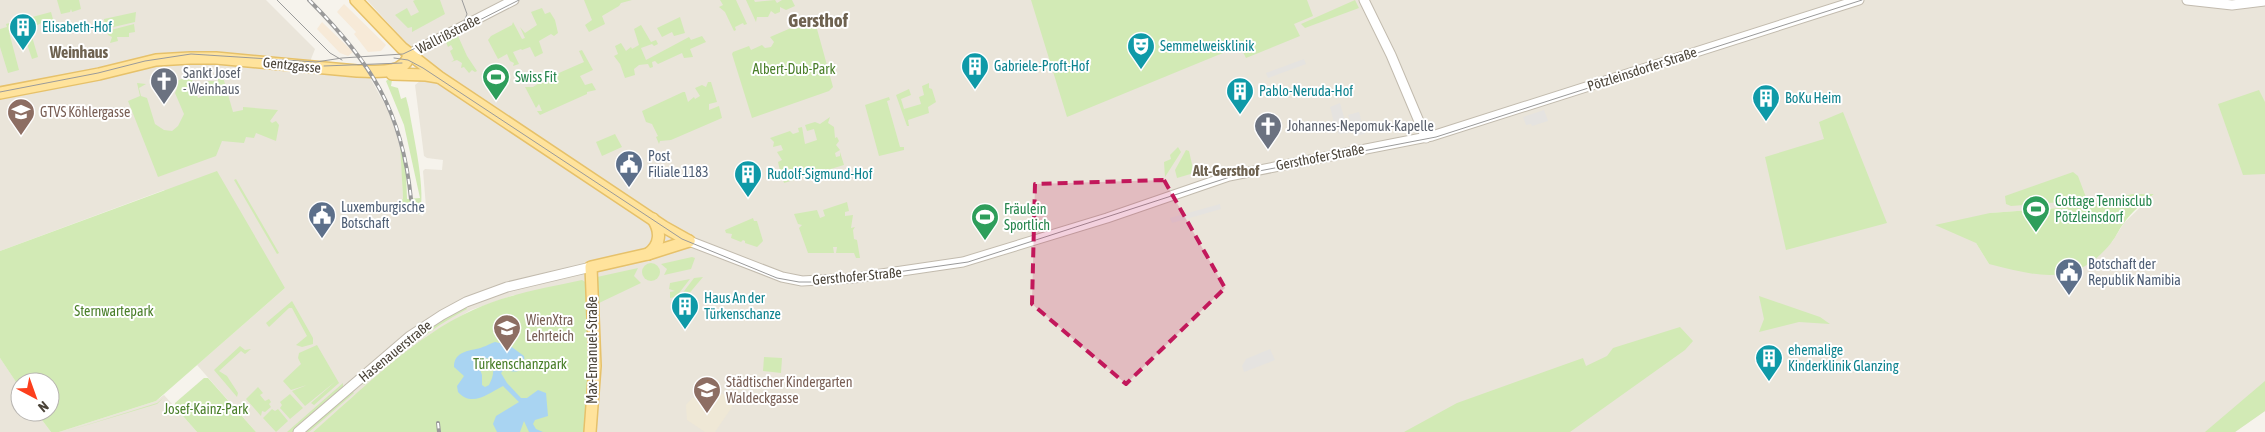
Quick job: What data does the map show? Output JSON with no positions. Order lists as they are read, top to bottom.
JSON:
{
  "streets": {
    "main road": ["Gentzgasse", "Gersthofer Straße", "Max-Emanuel-Straße"],
    "street": ["Wallrißstraße", "Pötzleinsdorfer Straße", "Hasenauerstraße"]
  },
  "crossings": [
    ["Wallrißstraße", "Gentzgasse"],
    ["Wallrißstraße", "Gersthofer Straße"],
    ["Gentzgasse", "Gersthofer Straße"],
    ["Pötzleinsdorfer Straße", "Gersthofer Straße"],
    ["Max-Emanuel-Straße", "Hasenauerstraße"]
  ],
  "districts": ["Gersthof", "Weinhaus", "Alt-Gersthof"],
  "parks": [
    "Albert-Dub-Park",
    "Sternwartepark",
    "Türkenschanzpark",
    "Josef-Kainz-Park"
  ],
  "places": {
    "building": [
      "Elisabeth-Hof",
      "Gabriele-Proft-Hof",
      "Pablo-Neruda-Hof",
      "BoKu Heim",
      "Rudolf-Sigmund-Hof",
      "Haus An der Türkenschanze",
      "ehemalige Kinderklinik Glanzing"
    ],
    "theatre": ["Semmelweisklinik"],
    "sports": ["Swiss Fit", "Cottage Tennisclub Pötzleinsdorf", "Fräulein Sportlich"],
    "church": ["Sankt Josef - Weinhaus", "Johannes-Nepomuk-Kapelle"],
    "school or university": ["GTVS Köhlergasse", "WienXtra Lehrteich", "Städtischer Kindergarten Waldeckgasse"],
    "public building": ["Post Filiale 1183", "Luxemburgische Botschaft", "Botschaft der Republik Namibia"]
  },
  "north": "bottom right"
}
